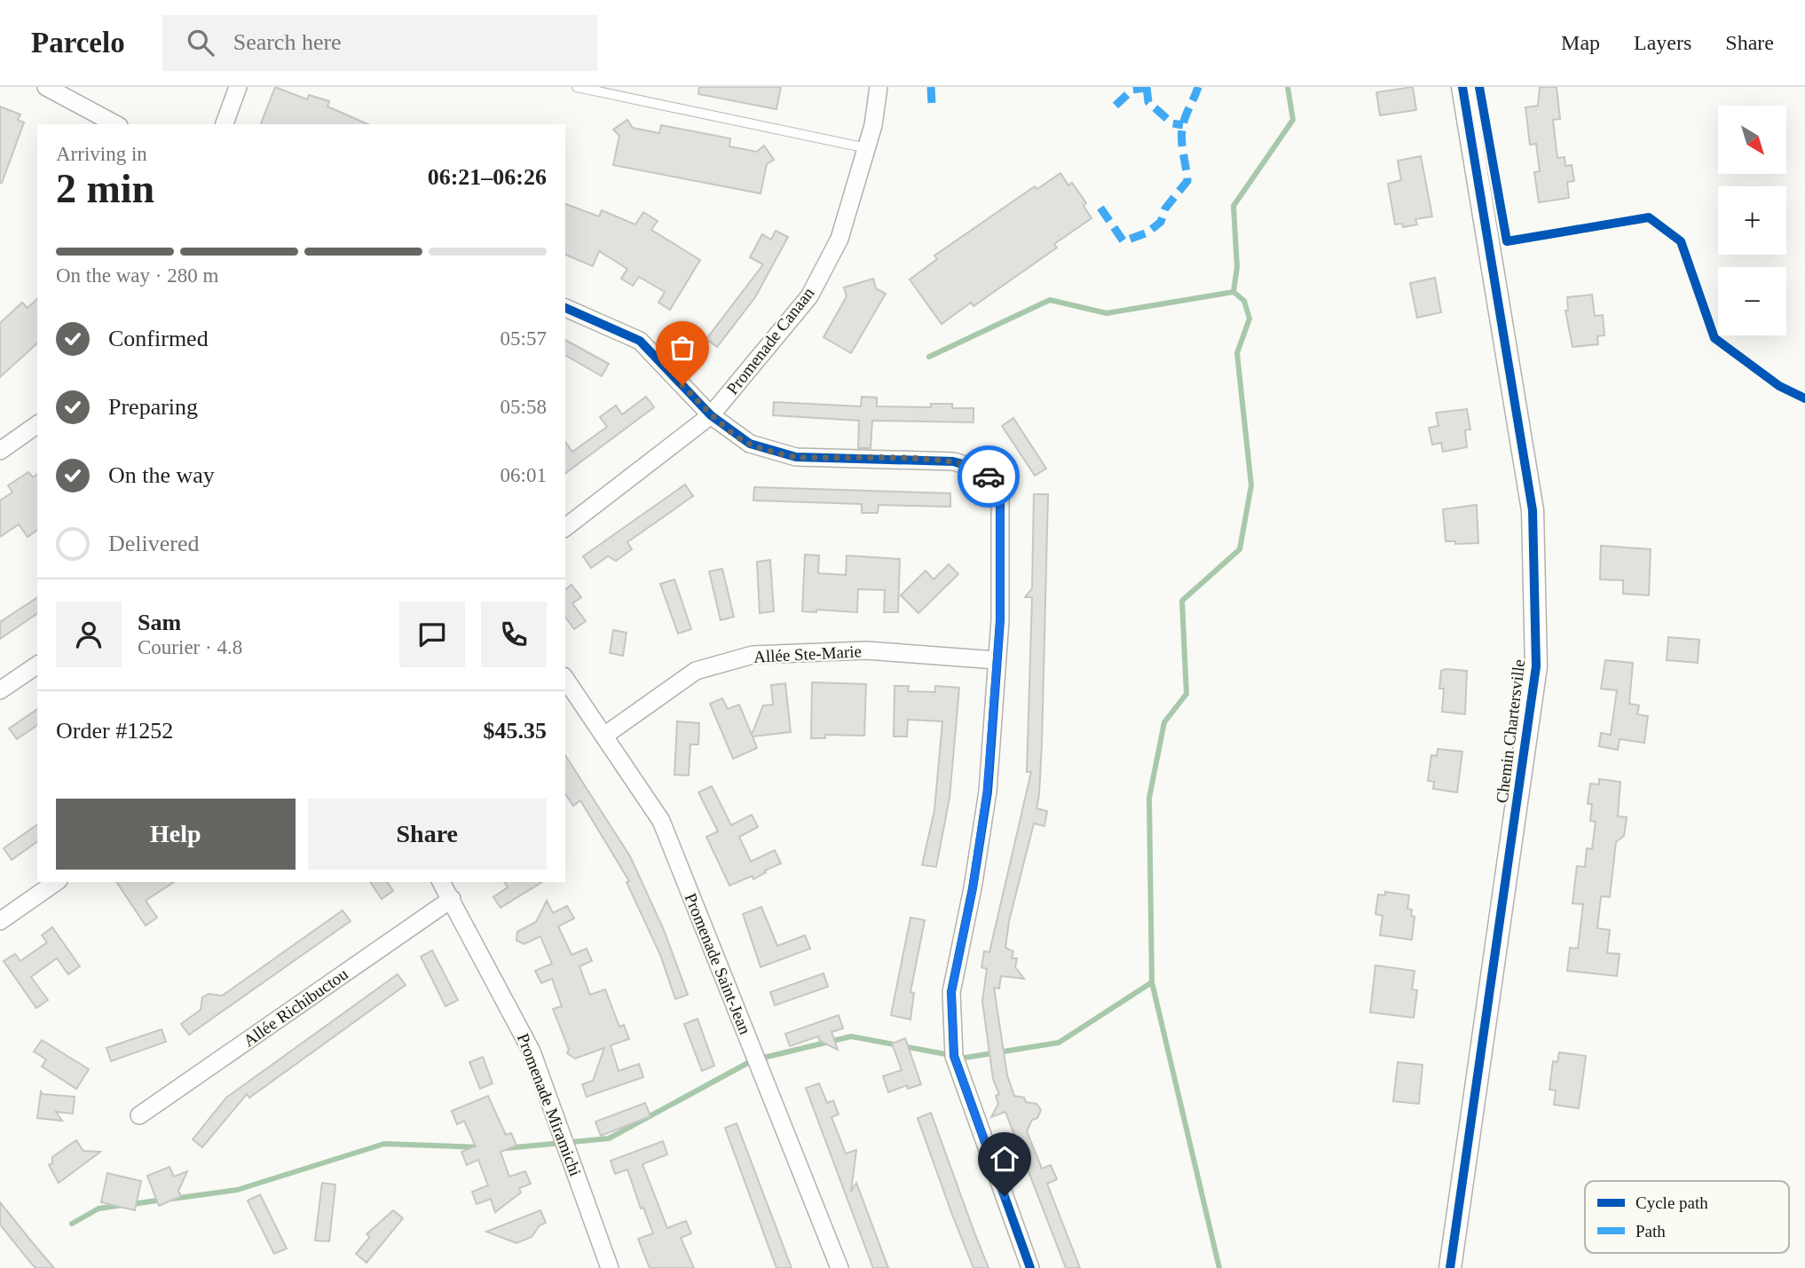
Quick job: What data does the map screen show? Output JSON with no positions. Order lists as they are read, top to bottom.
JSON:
{
  "streets": {
    "street": [
      "Promenade Canaan",
      "Allée Ste-Marie",
      "Chemin Chartersville",
      "Promenade Saint-Jean",
      "Allée Richibuctou",
      "Promenade Miramichi"
    ]
  },
  "crossings": [
    ["Allée Ste-Marie", "Promenade Saint-Jean"],
    ["Allée Richibuctou", "Promenade Miramichi"]
  ],
  "legend": ["Cycle path", "Path"],
  "north": "bottom right",
  "page": {
    "header": "Parcelo",
    "search": "Search here",
    "nav": ["Map", "Layers", "Share"],
    "map_buttons": ["+", "−"],
    "heading": ["2 min", "Arriving in", "06:21–06:26"],
    "panel": [
      "Sam",
      "Courier · 4.8",
      "Order #1252",
      "$45.35"
    ],
    "bar": "On the way · 280 m",
    "list": [
      ["Confirmed", "05:57"],
      ["Preparing", "05:58"],
      ["On the way", "06:01"],
      "Delivered"
    ],
    "buttons": ["Help", "Share"]
  }
}
